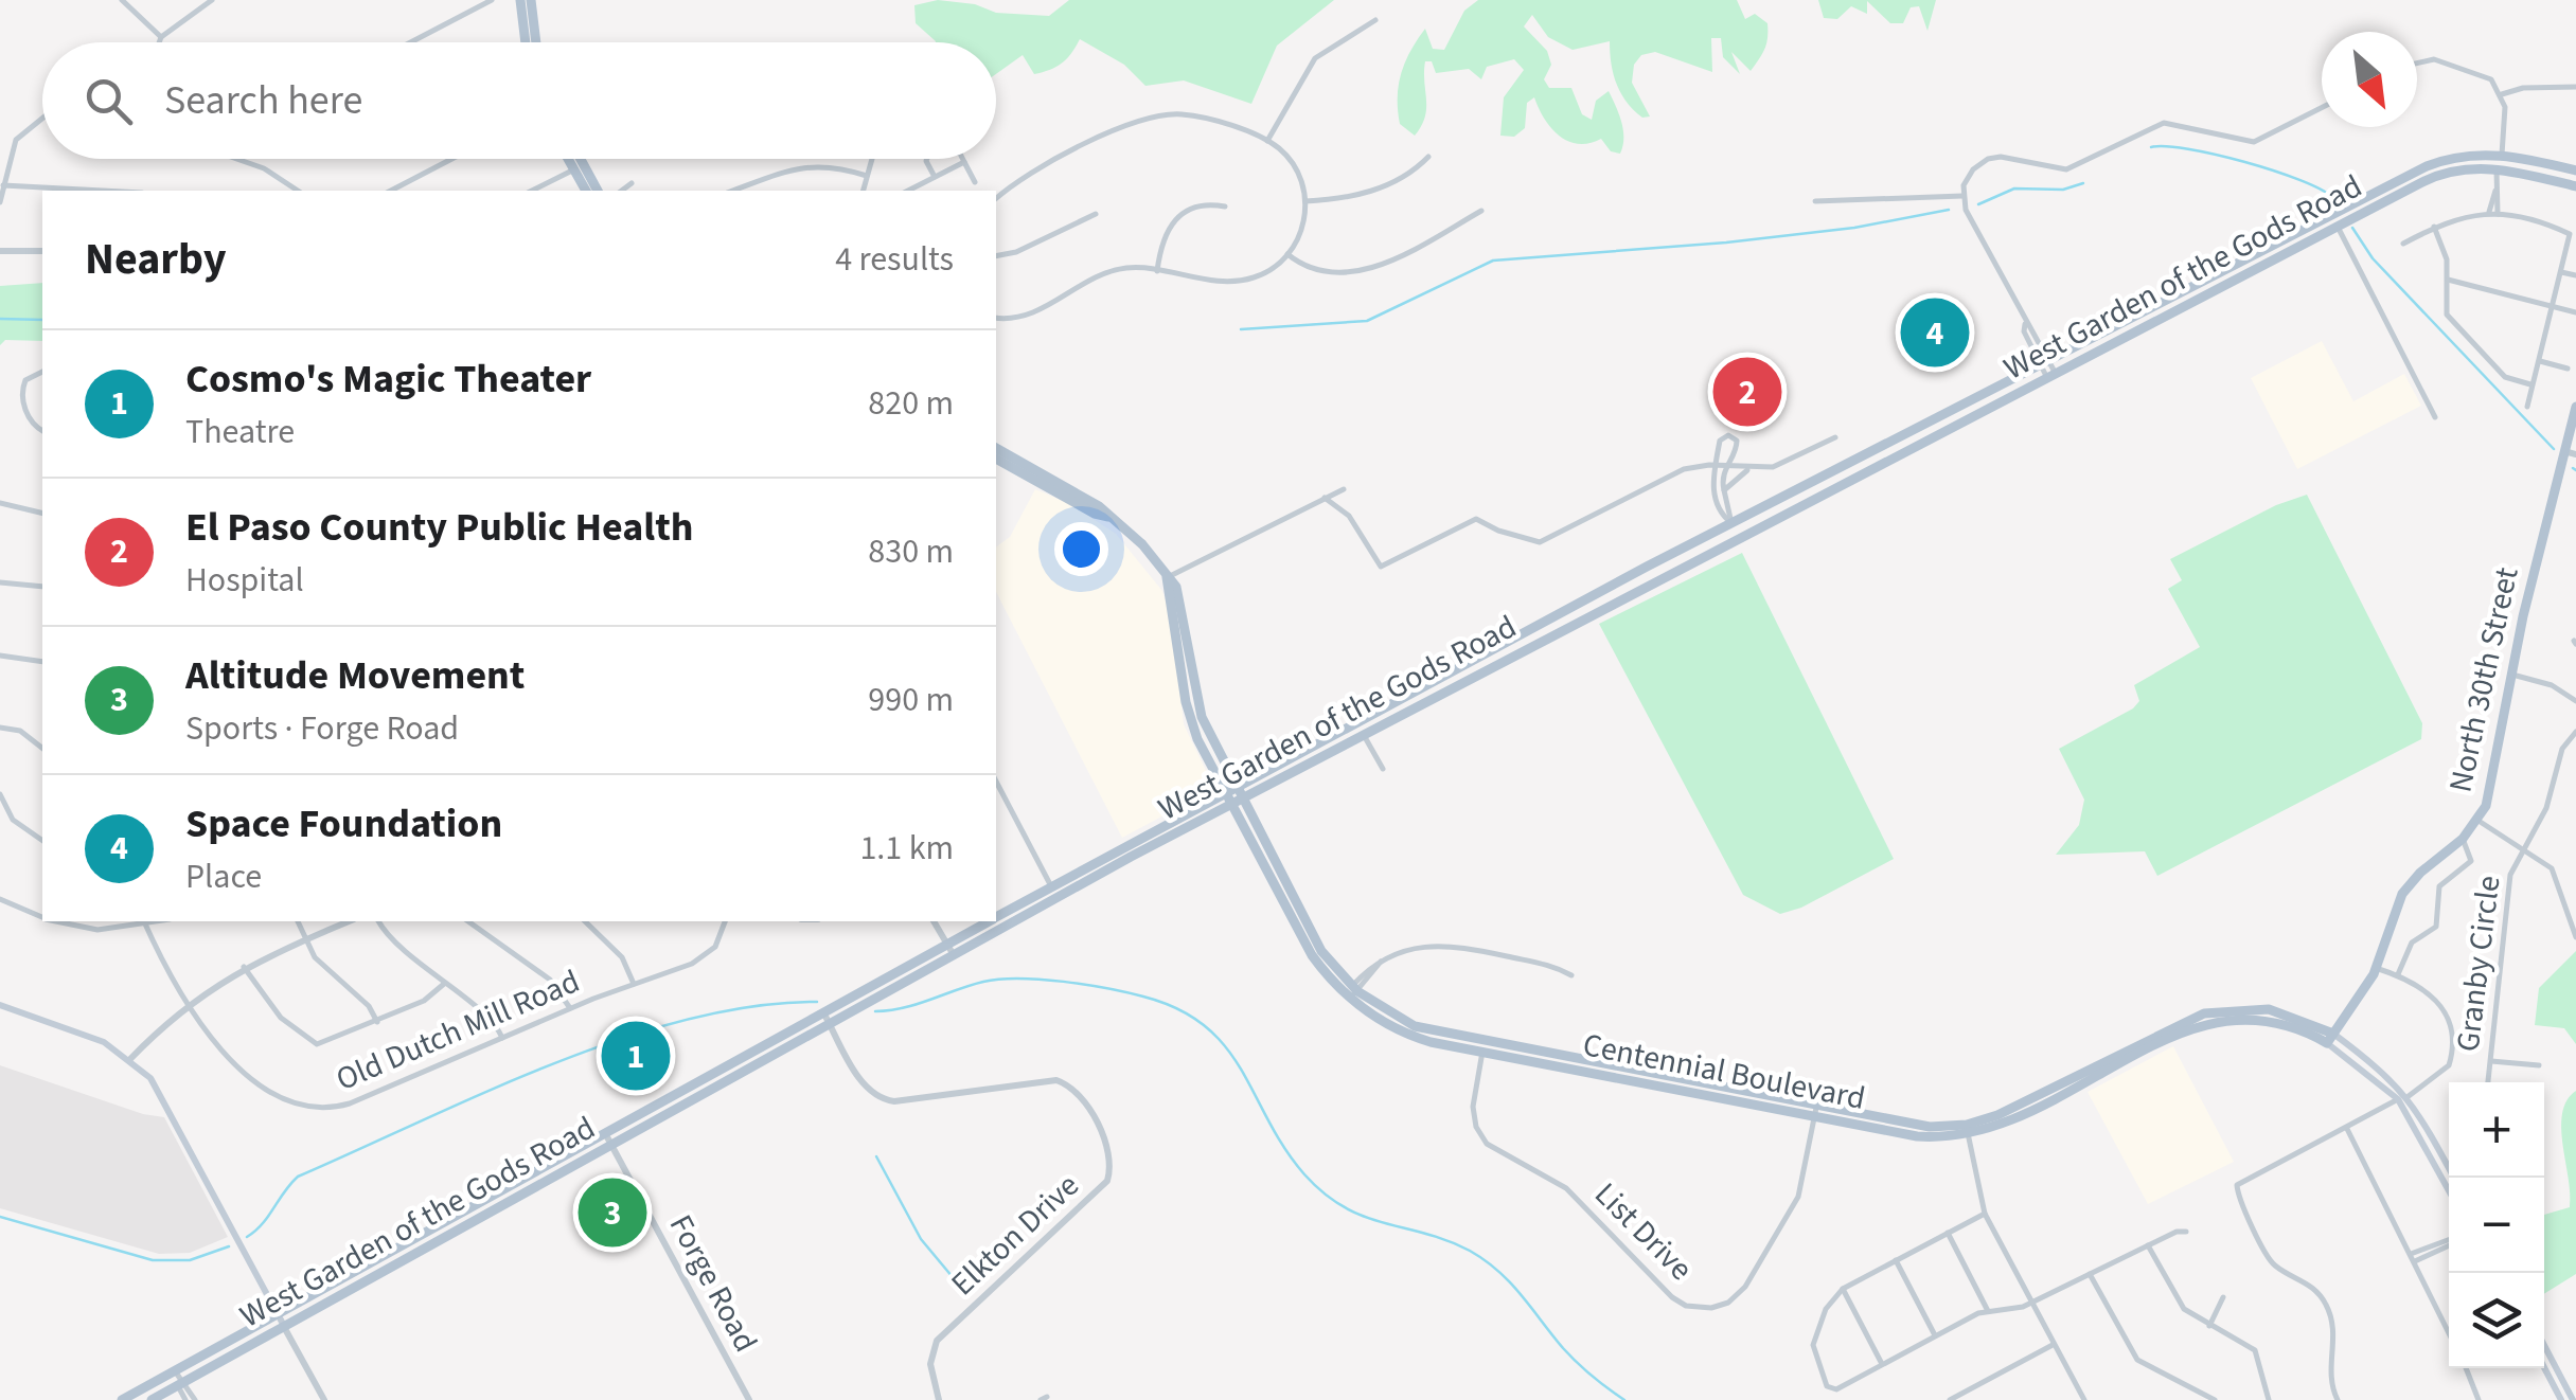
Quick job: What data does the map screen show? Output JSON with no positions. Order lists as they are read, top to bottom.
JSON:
{
  "streets": {
    "main road": ["West Garden of the Gods Road", "North 30th Street", "Centennial Boulevard"],
    "street": [
      "Granby Circle",
      "Old Dutch Mill Road",
      "List Drive",
      "Elkton Drive",
      "Forge Road"
    ]
  },
  "crossings": [
    ["West Garden of the Gods Road", "Centennial Boulevard"],
    ["West Garden of the Gods Road", "Elkton Drive"],
    ["West Garden of the Gods Road", "Forge Road"],
    ["North 30th Street", "Centennial Boulevard"],
    ["Centennial Boulevard", "List Drive"]
  ],
  "north": "bottom right",
  "page": {
    "search": "Search here",
    "heading": ["Nearby", "4 results"],
    "pins": [
      "4",
      "2",
      "1",
      "3"
    ],
    "list": [
      {
        "mark": "1",
        "name": "Cosmo's Magic Theater",
        "note": "Theatre",
        "value": "820 m"
      },
      {
        "mark": "2",
        "name": "El Paso County Public Health",
        "note": "Hospital",
        "value": "830 m"
      },
      {
        "mark": "3",
        "name": "Altitude Movement",
        "note": "Sports · Forge Road",
        "value": "990 m"
      },
      {
        "mark": "4",
        "name": "Space Foundation",
        "note": "Place",
        "value": "1.1 km"
      }
    ],
    "map_buttons": ["+", "−"]
  }
}
